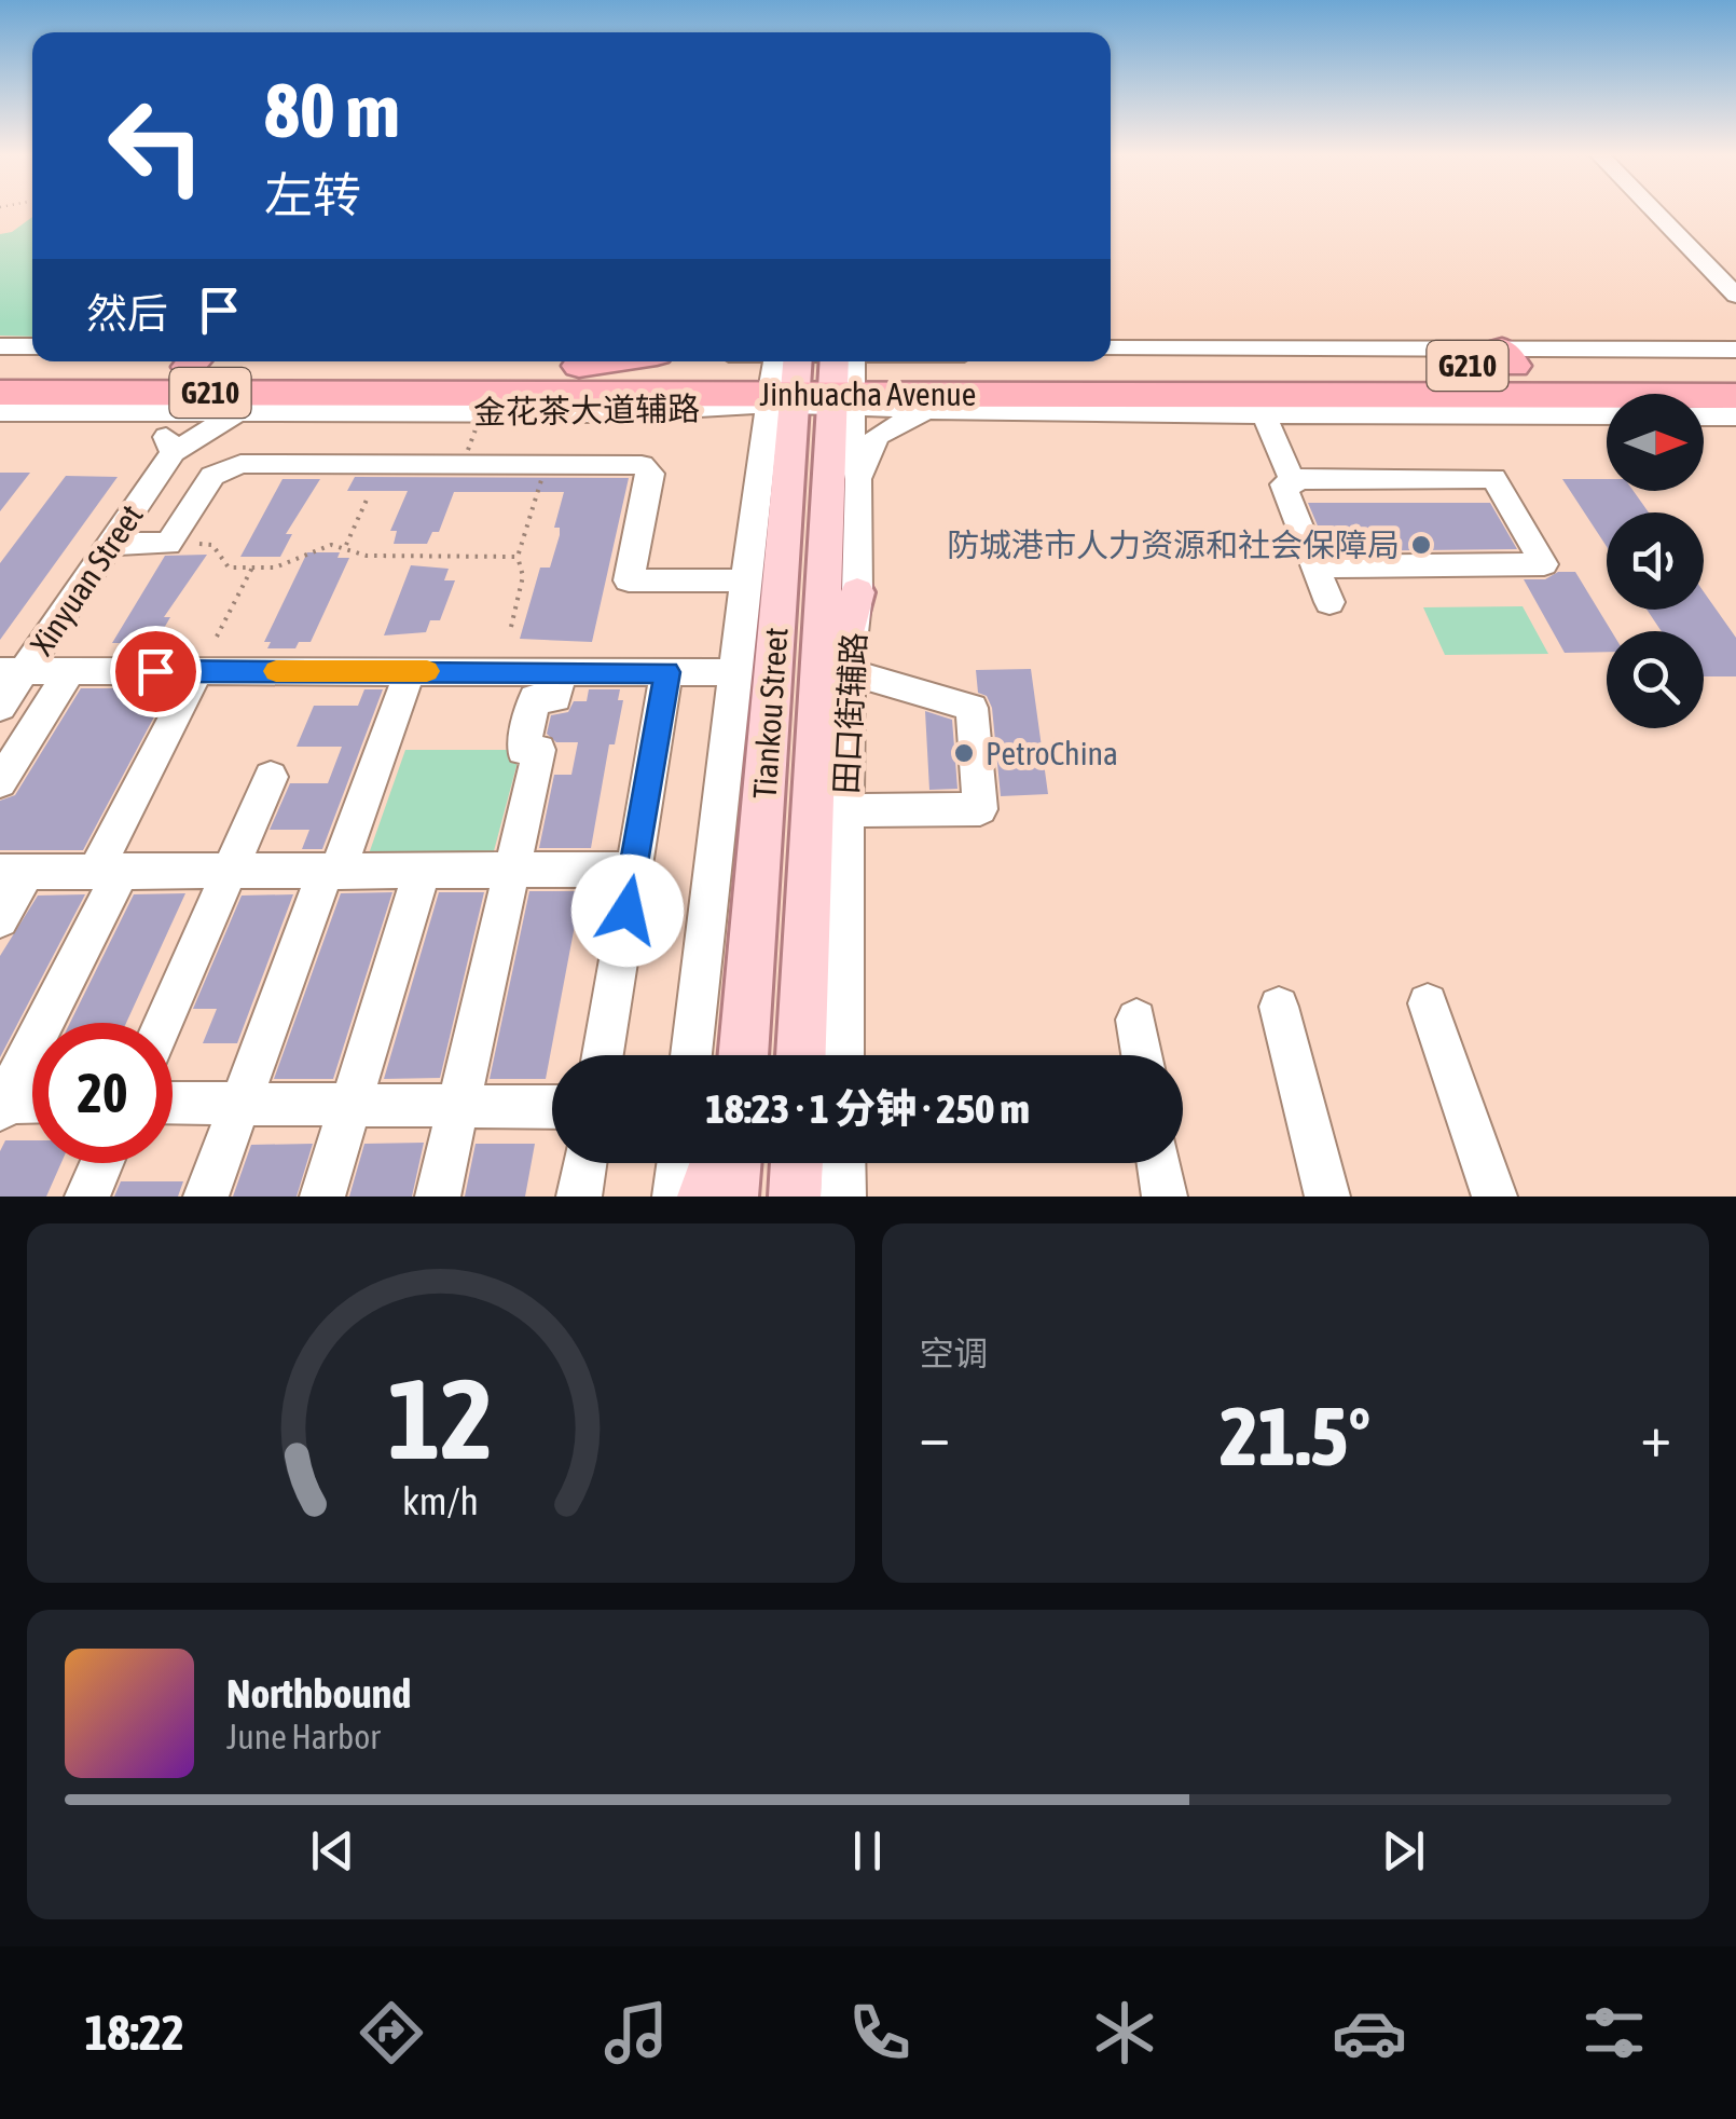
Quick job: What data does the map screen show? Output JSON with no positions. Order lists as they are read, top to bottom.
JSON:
{
  "streets": {
    "highway": ["G210", "Jinhuacha Avenue"],
    "main road": ["Tiankou Street"],
    "street": ["金花茶大道辅路", "Xinyuan Street", "田口街辅路"]
  },
  "crossings": [
    ["Jinhuacha Avenue", "金花茶大道辅路"],
    ["Jinhuacha Avenue", "Tiankou Street"],
    ["Jinhuacha Avenue", "田口街辅路"],
    ["金花茶大道辅路", "Tiankou Street"],
    ["Tiankou Street", "田口街辅路"]
  ],
  "places": ["防城港市人力资源和社会保障局", "PetroChina"],
  "north": "right",
  "page": {
    "turn": ["80 m", "左转"],
    "then": "然后",
    "limit": "20",
    "trip": "18:23 · 1 分钟 · 250 m",
    "tile": "空调",
    "heat": ["−", "21.5°", "+"],
    "song": ["Northbound", "June Harbor"],
    "tabs": "18:22",
    "gauge": ["12", "km/h"]
  }
}
